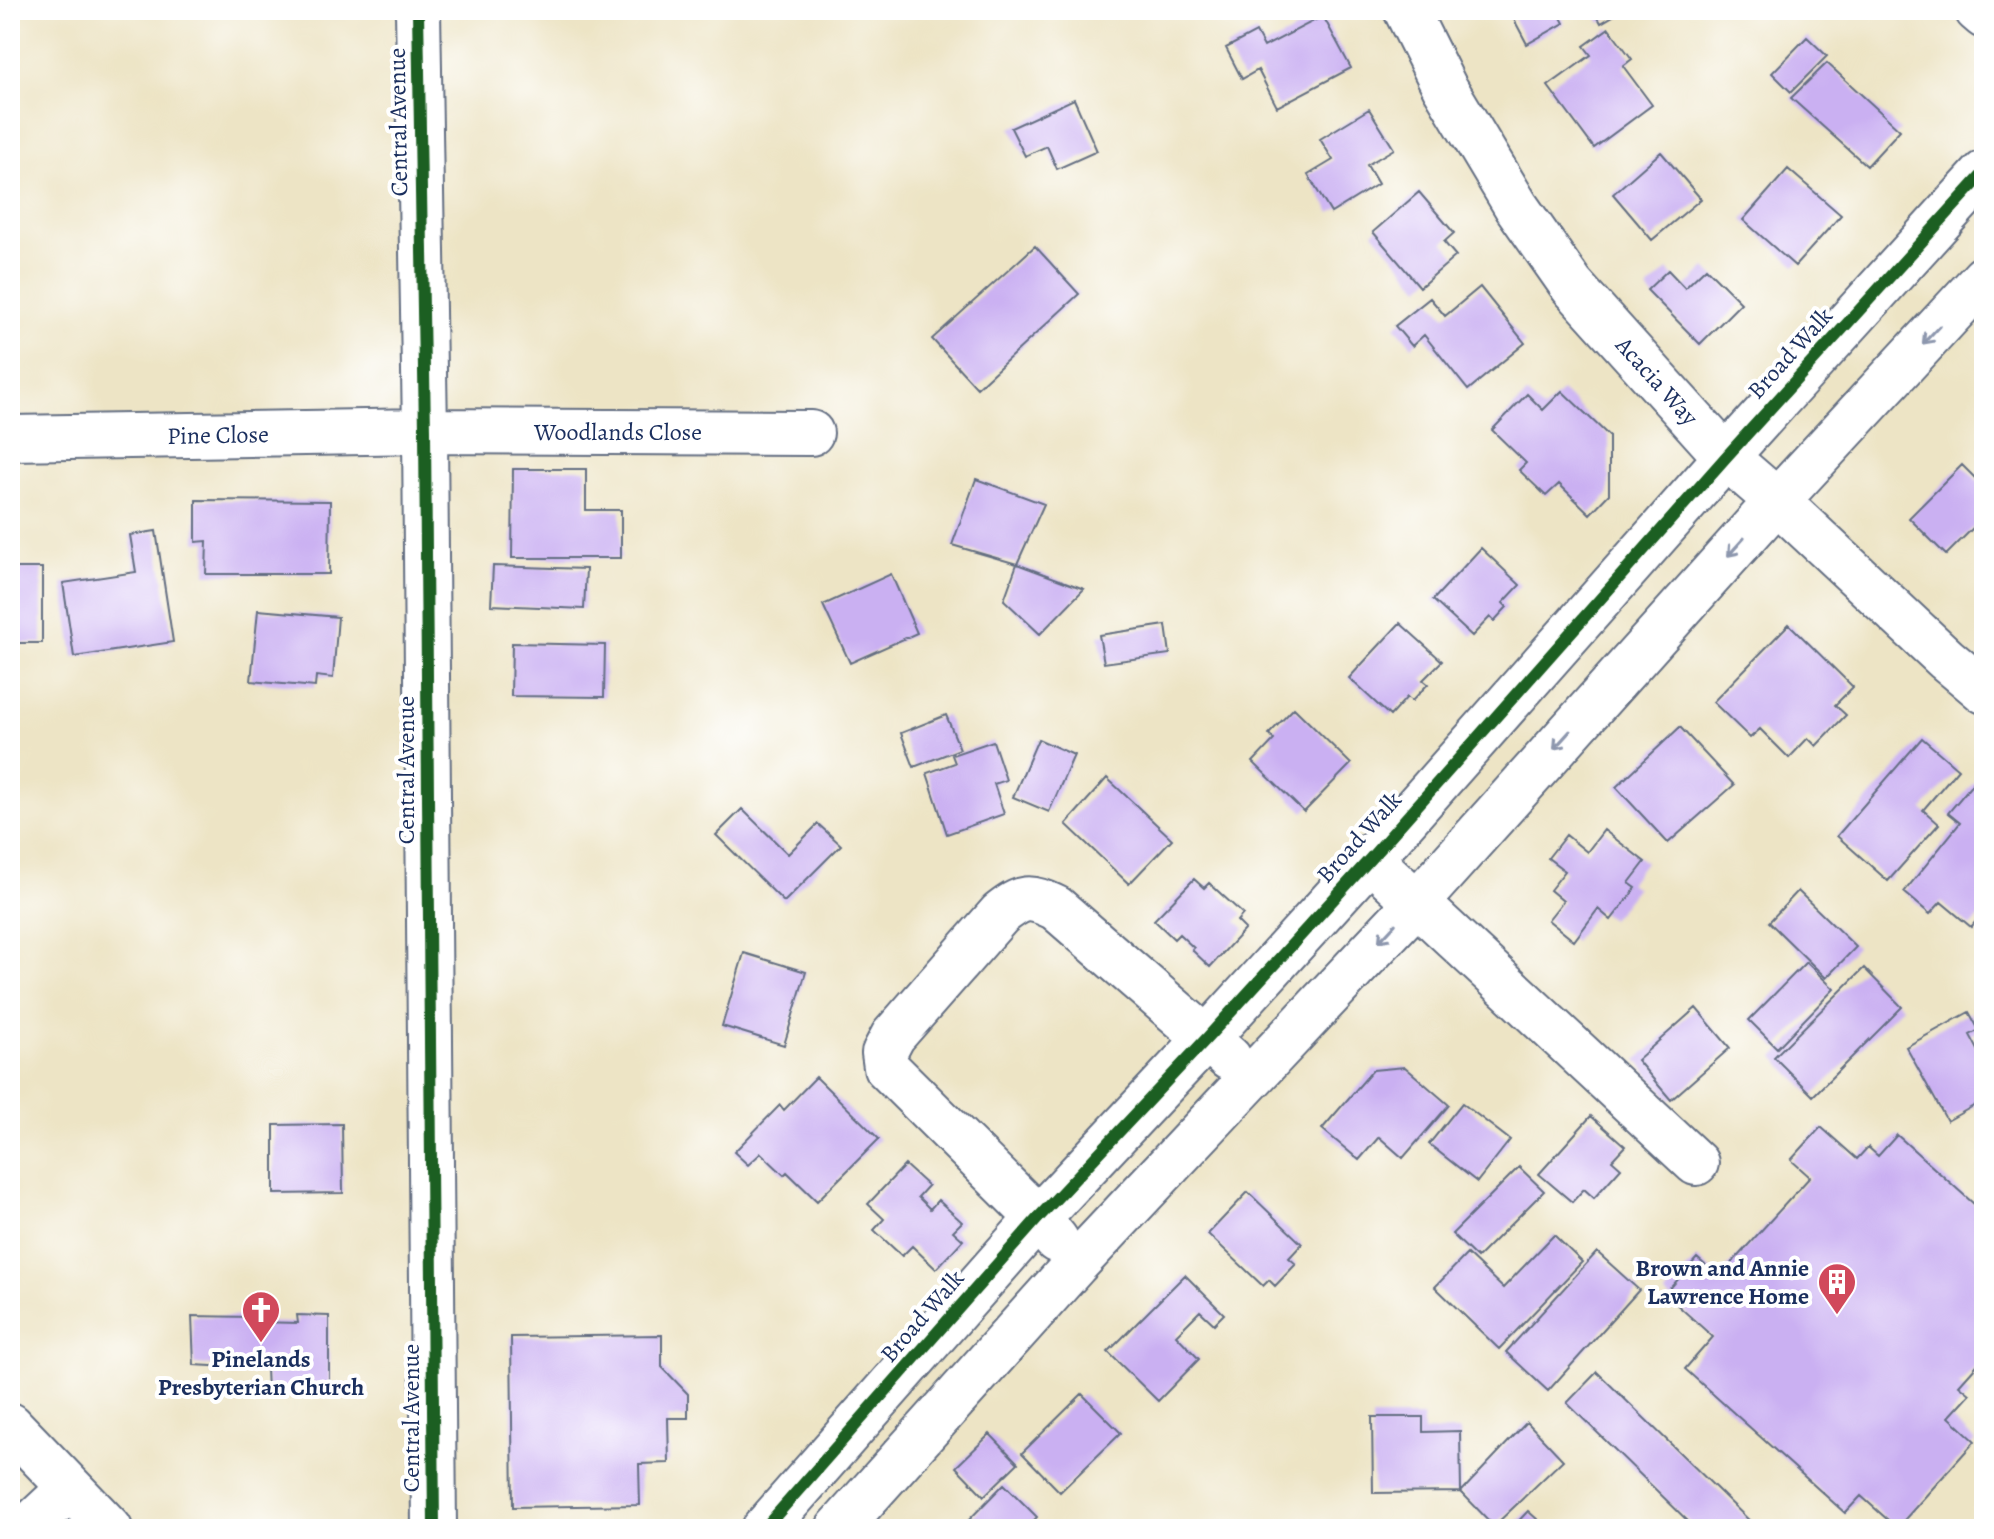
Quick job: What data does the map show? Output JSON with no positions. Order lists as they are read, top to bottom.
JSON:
{
  "streets": {
    "street": [
      "Central Avenue",
      "Broad Walk",
      "Acacia Way",
      "Woodlands Close",
      "Pine Close"
    ]
  },
  "crossings": [
    ["Central Avenue", "Woodlands Close"],
    ["Central Avenue", "Pine Close"],
    ["Broad Walk", "Acacia Way"],
    ["Woodlands Close", "Pine Close"]
  ],
  "places": {
    "building": ["Brown and Annie Lawrence Home"],
    "church": ["Pinelands Presbyterian Church"]
  }
}
